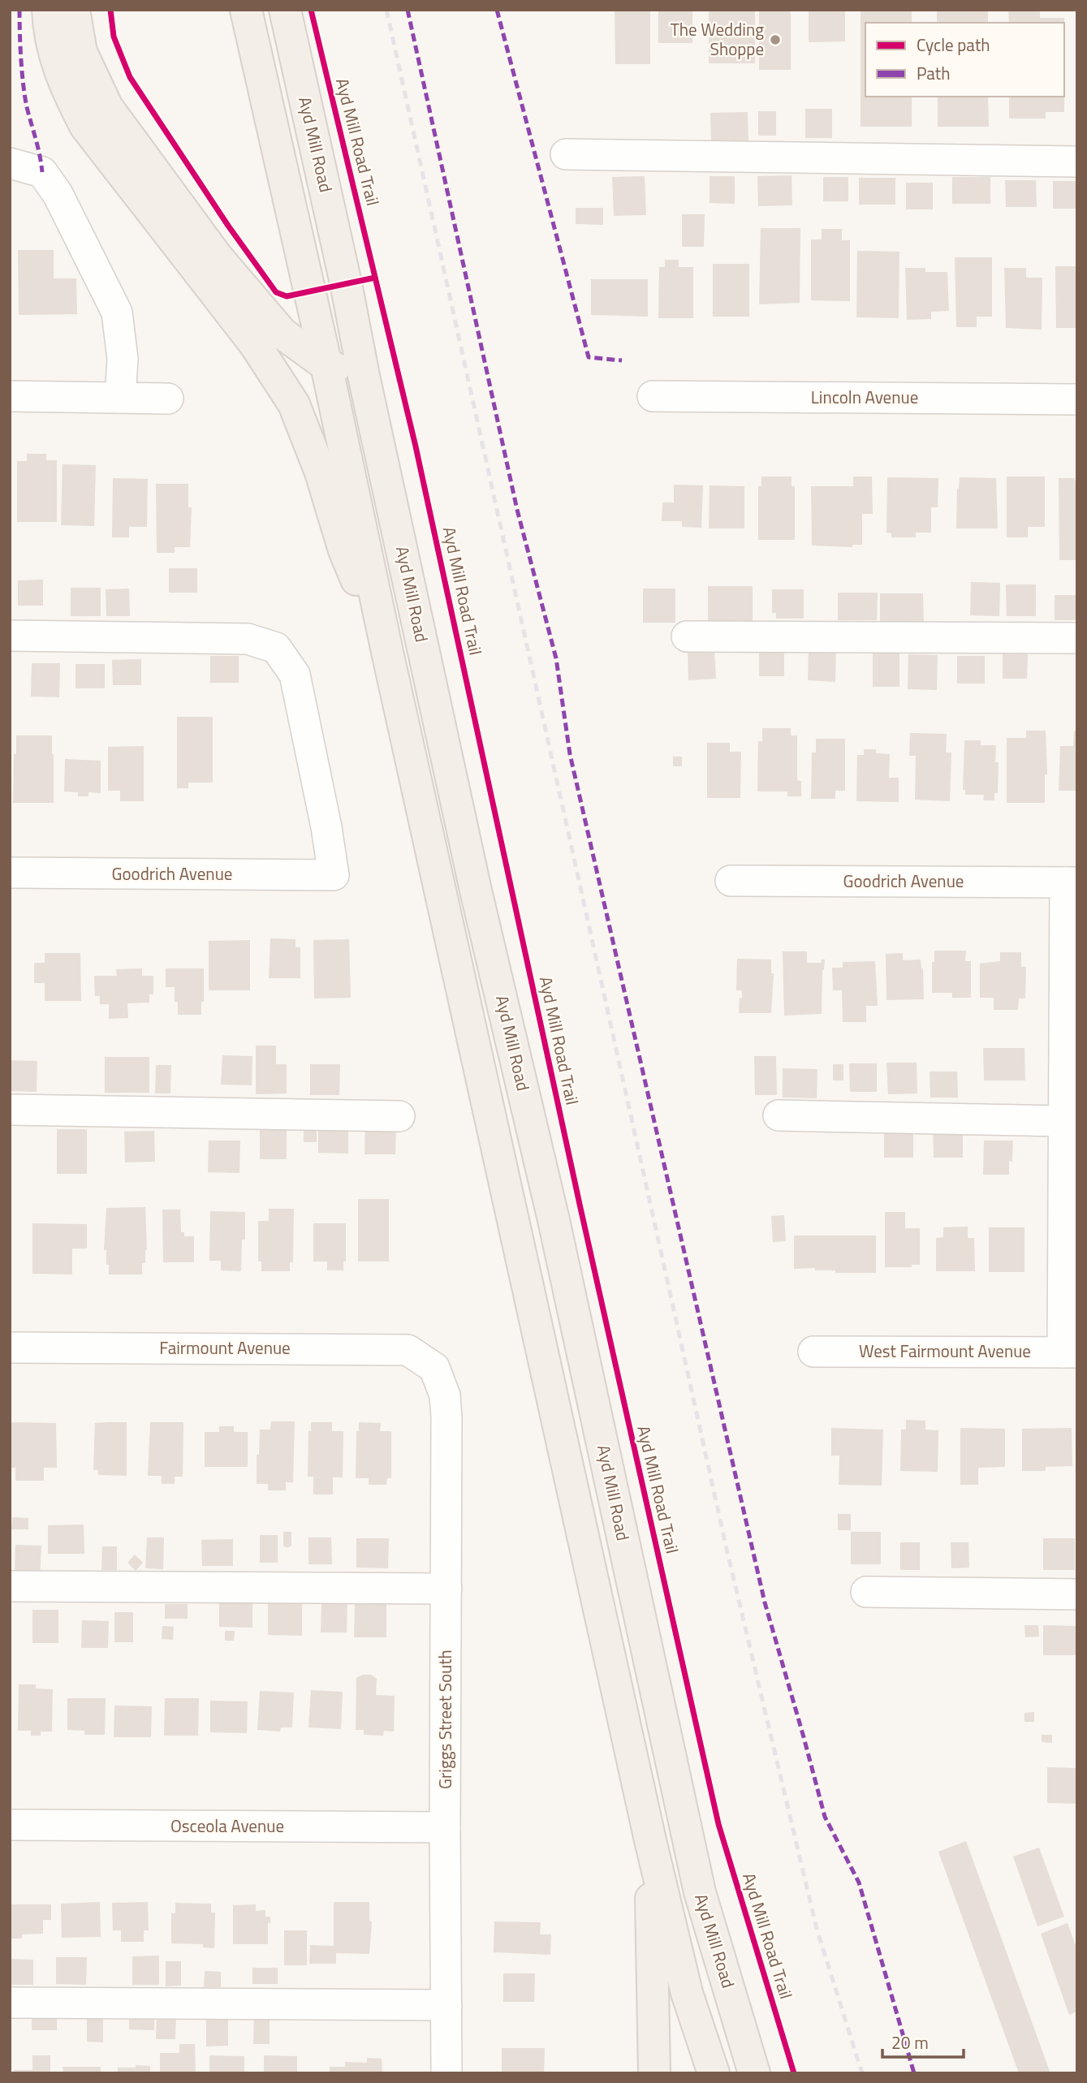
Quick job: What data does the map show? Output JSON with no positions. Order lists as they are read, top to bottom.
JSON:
{
  "streets": {
    "main road": ["Ayd Mill Road"],
    "street": [
      "Lincoln Avenue",
      "Goodrich Avenue",
      "Fairmount Avenue",
      "West Fairmount Avenue",
      "Griggs Street South",
      "Osceola Avenue"
    ],
    "cycle path": ["Ayd Mill Road Trail"]
  },
  "crossings": [
    ["Fairmount Avenue", "Griggs Street South"],
    ["Griggs Street South", "Osceola Avenue"]
  ],
  "places": ["The Wedding Shoppe"],
  "legend": ["Cycle path", "Path"],
  "scale_bar": "20 m"
}
